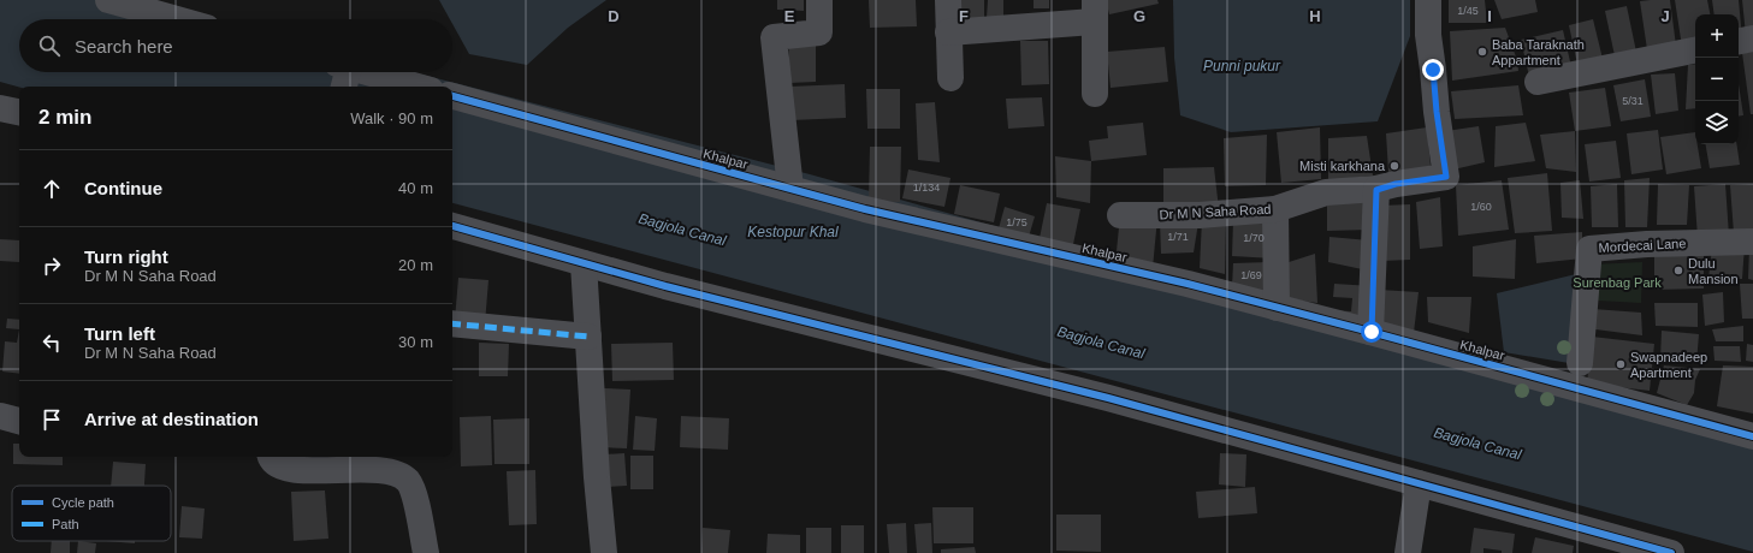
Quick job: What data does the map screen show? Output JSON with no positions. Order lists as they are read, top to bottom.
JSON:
{
  "streets": {
    "street": ["Khalpar", "Dr M N Saha Road", "Mordecai Lane"]
  },
  "water": ["Punni pukur", "Bagjola Canal", "Kestopur Khal"],
  "parks": ["Surenbag Park"],
  "places": [
    "Baba Taraknath Appartment",
    "Misti karkhana",
    "Dulu Mansion",
    "Swapnadeep Apartment"
  ],
  "house_numbers": [
    "1/45",
    "5/31",
    "1/134",
    "1/60",
    "1/75",
    "1/71",
    "1/70",
    "1/69"
  ],
  "legend": ["Cycle path", "Path"],
  "page": {
    "map_buttons": ["+", "−"],
    "search": "Search here",
    "heading": ["2 min", "Walk · 90 m"],
    "list": [
      ["Continue", "40 m"],
      ["Turn right", "Dr M N Saha Road", "20 m"],
      ["Turn left", "Dr M N Saha Road", "30 m"],
      "Arrive at destination"
    ]
  },
  "grid": {
    "columns": [
      "D",
      "E",
      "F",
      "G",
      "H",
      "I",
      "J"
    ]
  }
}
